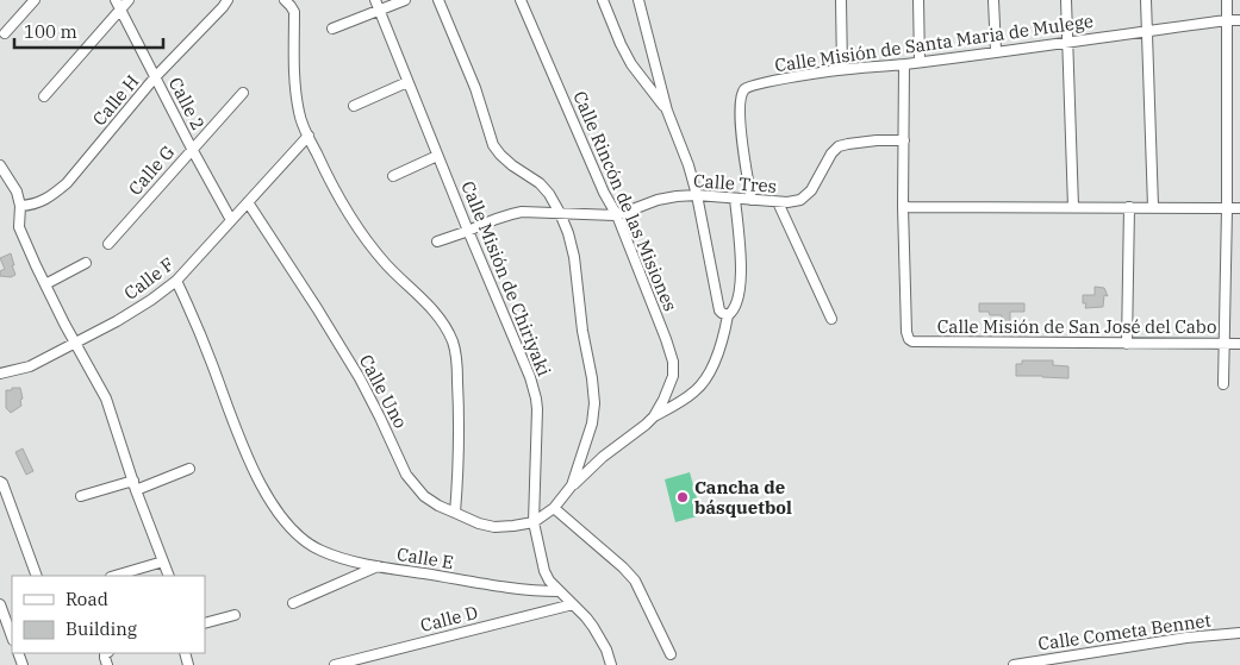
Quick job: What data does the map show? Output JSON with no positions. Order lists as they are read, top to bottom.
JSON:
{
  "streets": {
    "street": [
      "Calle Misión de Santa Maria de Mulege",
      "Calle H",
      "Calle 2",
      "Calle G",
      "Calle Tres",
      "Calle Rincón de las Misiones",
      "Calle F",
      "Calle Misión de Chiriyaki",
      "Calle Misión de San José del Cabo",
      "Calle Uno",
      "Calle E",
      "Calle D",
      "Calle Cometa Bennet"
    ]
  },
  "crossings": [
    ["Calle Misión de Santa Maria de Mulege", "Calle Tres"],
    ["Calle H", "Calle 2"],
    ["Calle 2", "Calle G"],
    ["Calle 2", "Calle F"],
    ["Calle Tres", "Calle Rincón de las Misiones"],
    ["Calle Tres", "Calle Misión de Chiriyaki"],
    ["Calle F", "Calle Uno"],
    ["Calle Misión de Chiriyaki", "Calle Uno"],
    ["Calle Misión de Chiriyaki", "Calle E"],
    ["Calle Misión de Chiriyaki", "Calle D"]
  ],
  "places": ["Cancha de básquetbol"],
  "legend": ["Road", "Building"],
  "scale_bar": "100 m"
}
